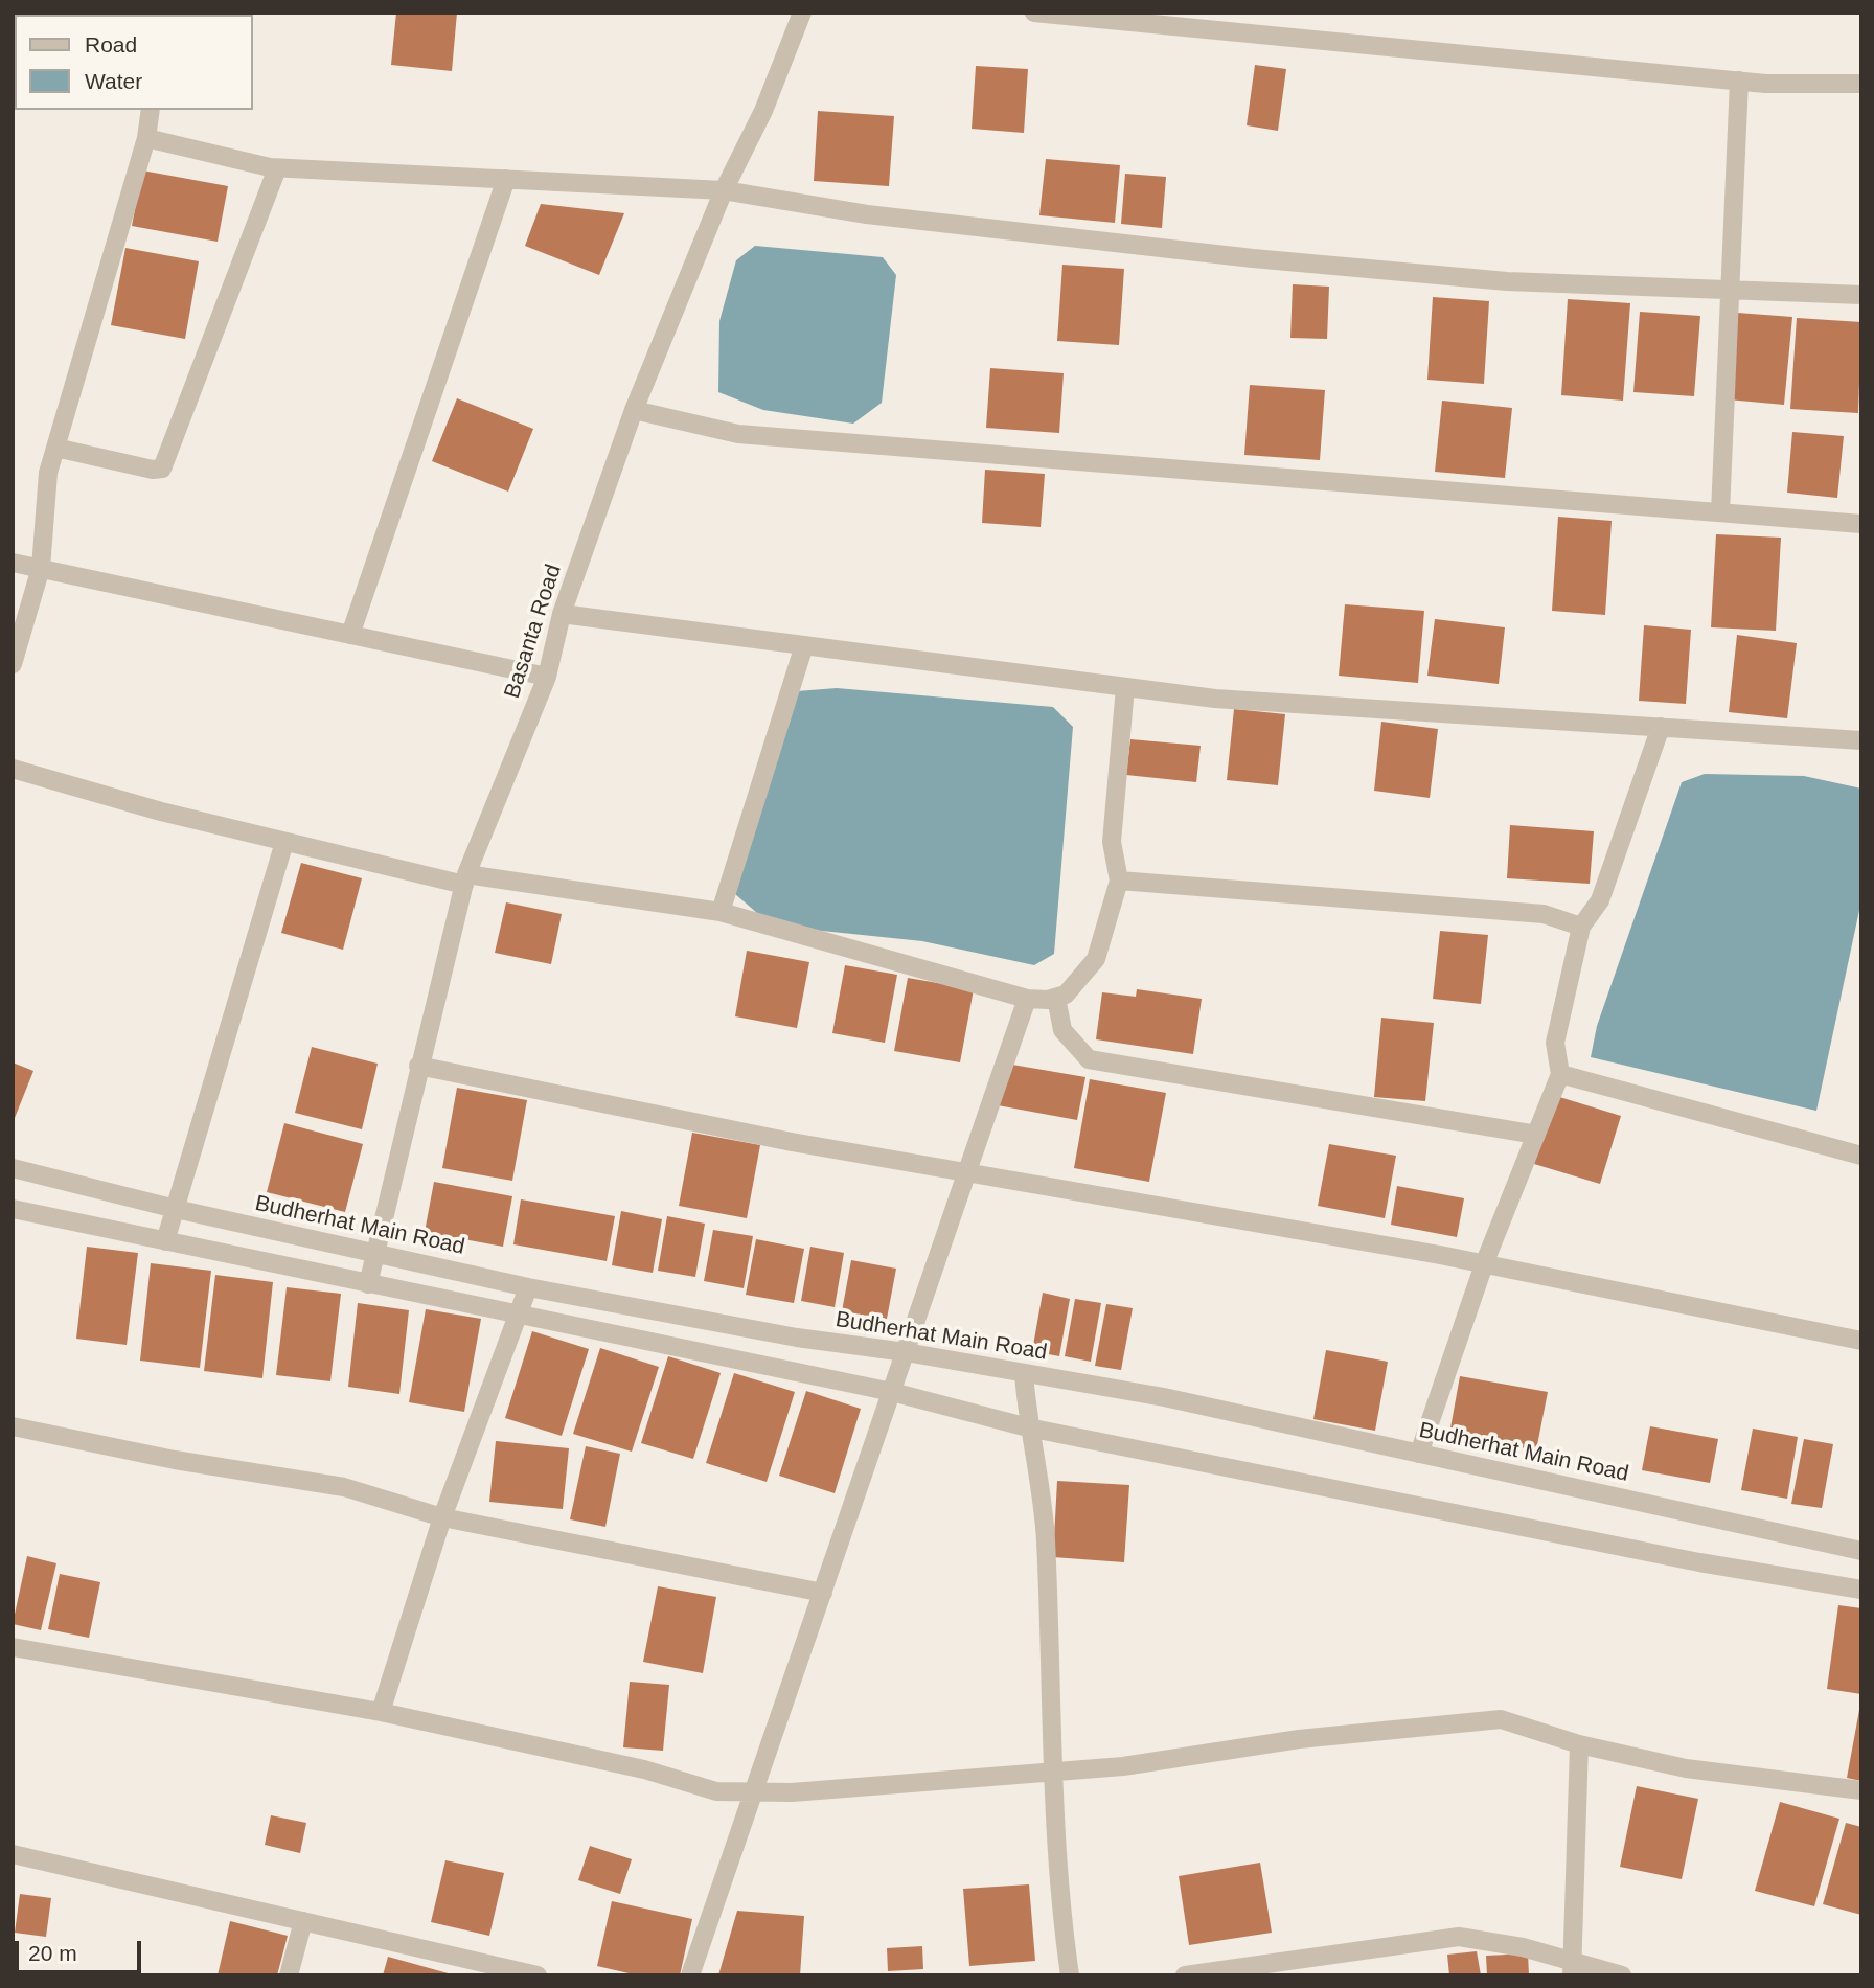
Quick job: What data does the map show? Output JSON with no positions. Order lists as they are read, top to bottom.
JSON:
{
  "streets": {
    "street": ["Basanta Road", "Budherhat Main Road"]
  },
  "crossings": [
    ["Basanta Road", "Budherhat Main Road"]
  ],
  "legend": ["Road", "Water"],
  "scale_bar": "20 m"
}
